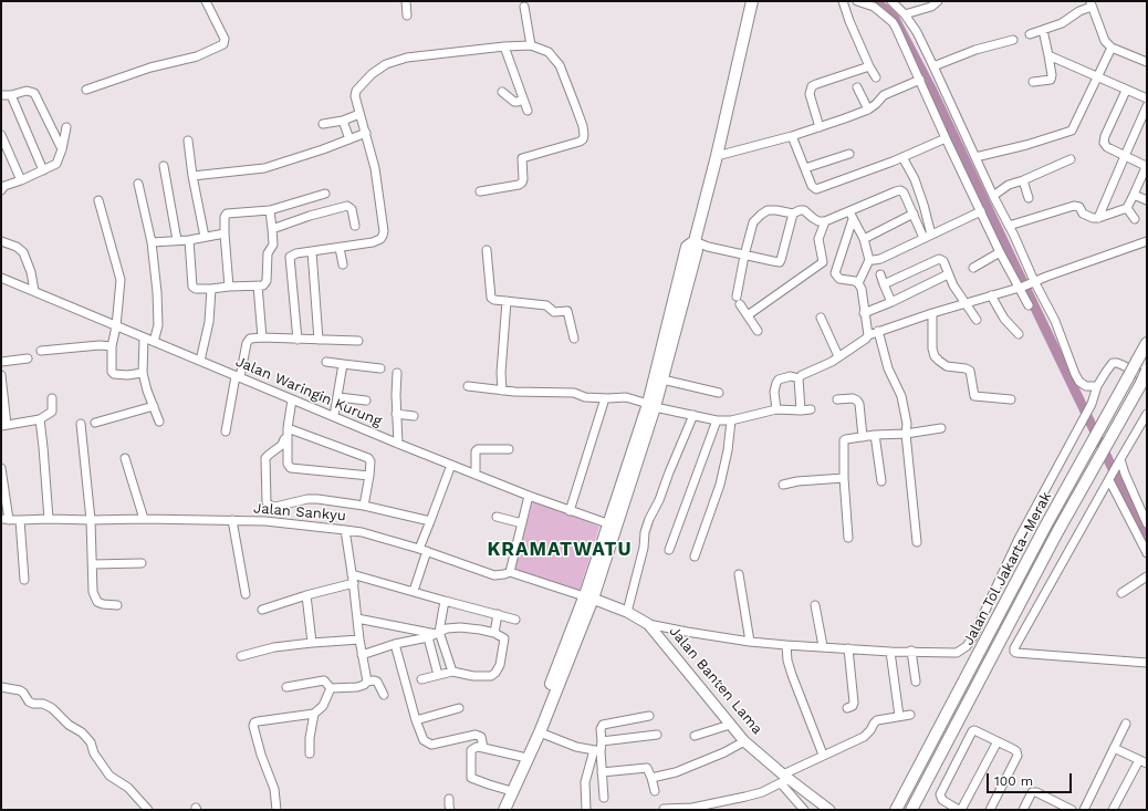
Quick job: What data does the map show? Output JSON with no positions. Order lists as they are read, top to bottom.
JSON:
{
  "streets": {
    "highway": ["Jalan Tol Jakarta–Merak"],
    "main road": ["Jalan Banten Lama"],
    "street": ["Jalan Waringin Kurung", "Jalan Sankyu"]
  },
  "crossings": [
    ["Jalan Sankyu", "Jalan Banten Lama"]
  ],
  "districts": ["KRAMATWATU"],
  "scale_bar": "100 m"
}
